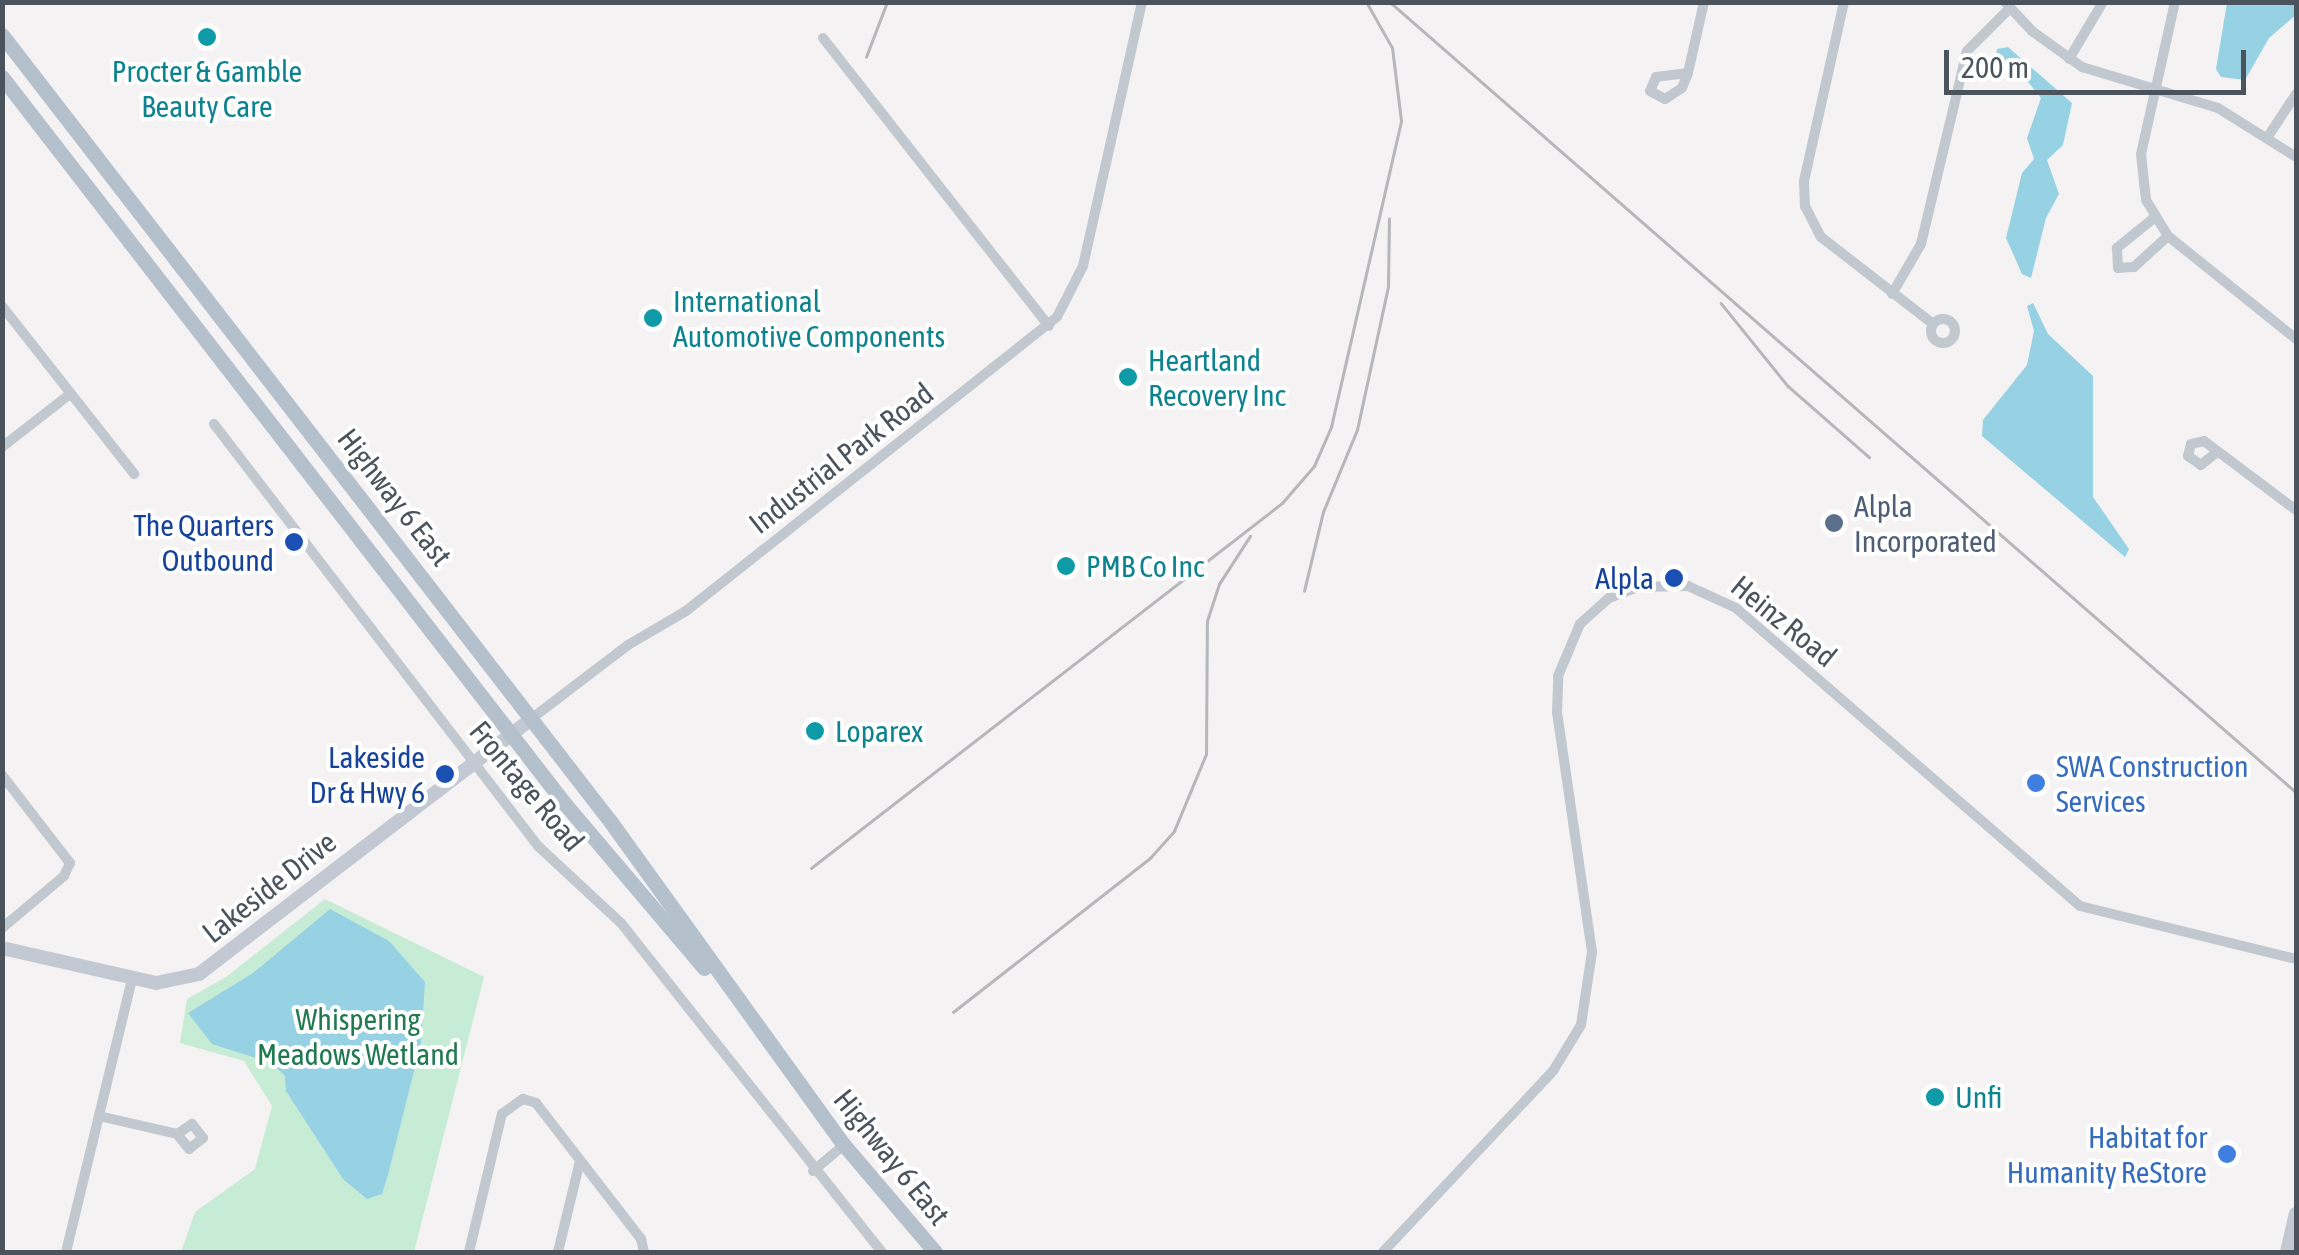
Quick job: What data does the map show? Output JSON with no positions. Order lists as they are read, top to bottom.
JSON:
{
  "streets": {
    "main road": ["Highway 6 East"],
    "street": [
      "Industrial Park Road",
      "Heinz Road",
      "Frontage Road",
      "Lakeside Drive"
    ]
  },
  "crossings": [
    ["Industrial Park Road", "Highway 6 East"],
    ["Industrial Park Road", "Lakeside Drive"],
    ["Highway 6 East", "Lakeside Drive"],
    ["Frontage Road", "Lakeside Drive"]
  ],
  "parks": ["Whispering Meadows Wetland"],
  "places": [
    "Procter & Gamble Beauty Care",
    "International Automotive Components",
    "Heartland Recovery Inc",
    "Alpla Incorporated",
    "The Quarters Outbound",
    "PMB Co Inc",
    "Alpla",
    "Loparex",
    "Lakeside Dr & Hwy 6",
    "SWA Construction Services",
    "Unfi",
    "Habitat for Humanity ReStore"
  ],
  "scale_bar": "200 m"
}
